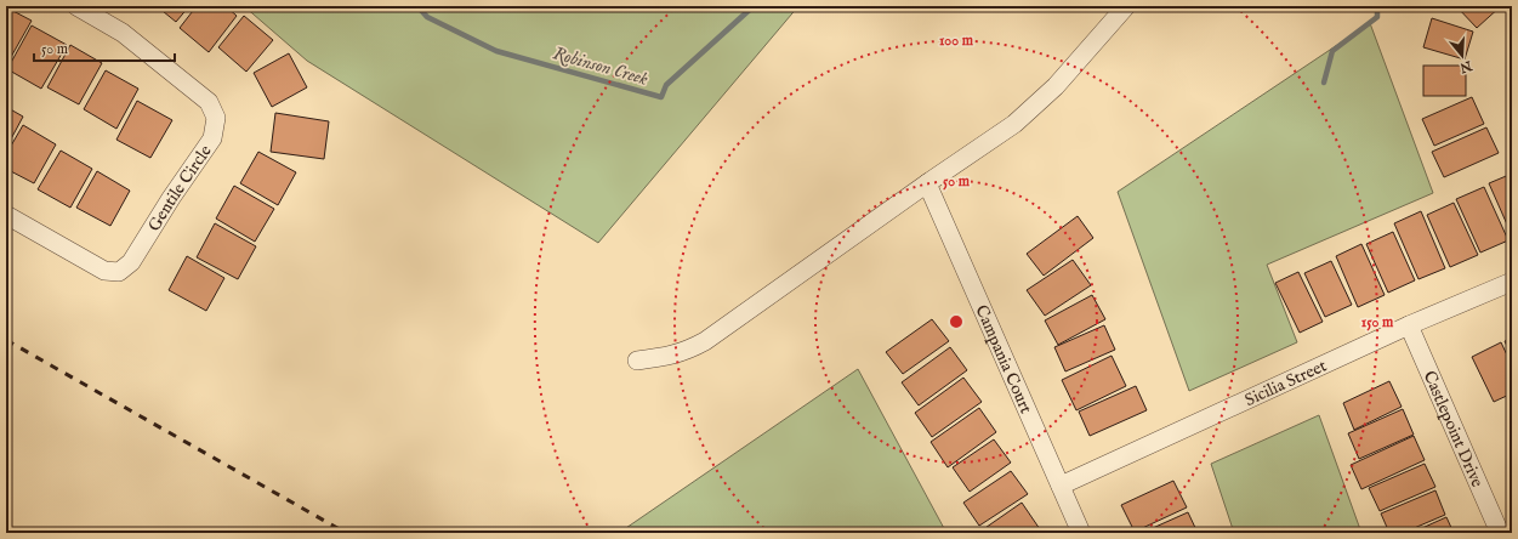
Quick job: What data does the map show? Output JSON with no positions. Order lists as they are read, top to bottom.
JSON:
{
  "streets": {
    "street": [
      "Gentile Circle",
      "Campania Court",
      "Sicilia Street",
      "Castlepoint Drive"
    ]
  },
  "crossings": [
    ["Campania Court", "Sicilia Street"],
    ["Sicilia Street", "Castlepoint Drive"]
  ],
  "water": ["Robinson Creek"],
  "scale_bar": "50 m",
  "north": "bottom",
  "rings": ["100 m", "50 m", "150 m"]
}
